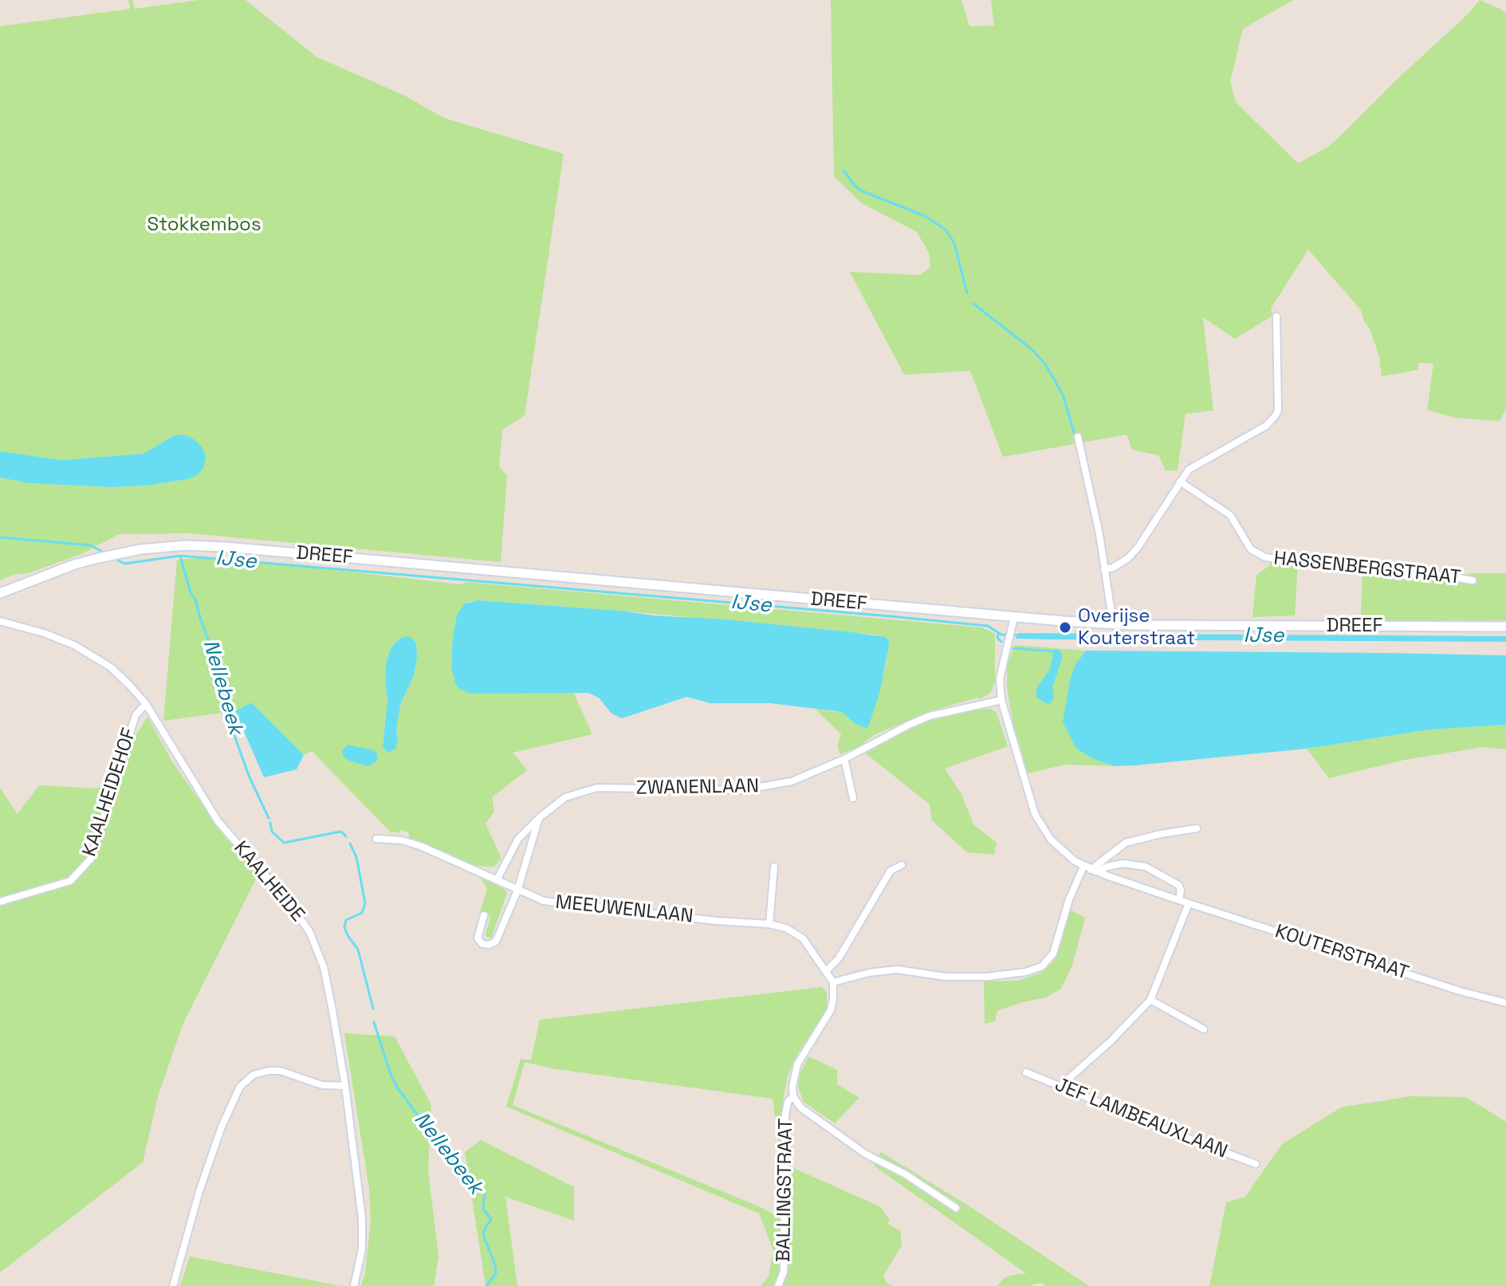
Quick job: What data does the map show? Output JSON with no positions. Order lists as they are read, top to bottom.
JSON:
{
  "streets": {
    "main road": ["DREEF"],
    "street": [
      "HASSENBERGSTRAAT",
      "ZWANENLAAN",
      "KAALHEIDEHOF",
      "KAALHEIDE",
      "MEEUWENLAAN",
      "KOUTERSTRAAT",
      "JEF LAMBEAUXLAAN",
      "BALLINGSTRAAT"
    ]
  },
  "crossings": [
    ["DREEF", "KOUTERSTRAAT"],
    ["ZWANENLAAN", "MEEUWENLAAN"],
    ["ZWANENLAAN", "KOUTERSTRAAT"],
    ["KAALHEIDEHOF", "KAALHEIDE"],
    ["MEEUWENLAAN", "BALLINGSTRAAT"]
  ],
  "water": ["IJse", "Nellebeek"],
  "parks": ["Stokkembos"],
  "places": ["Overijse Kouterstraat"]
}
